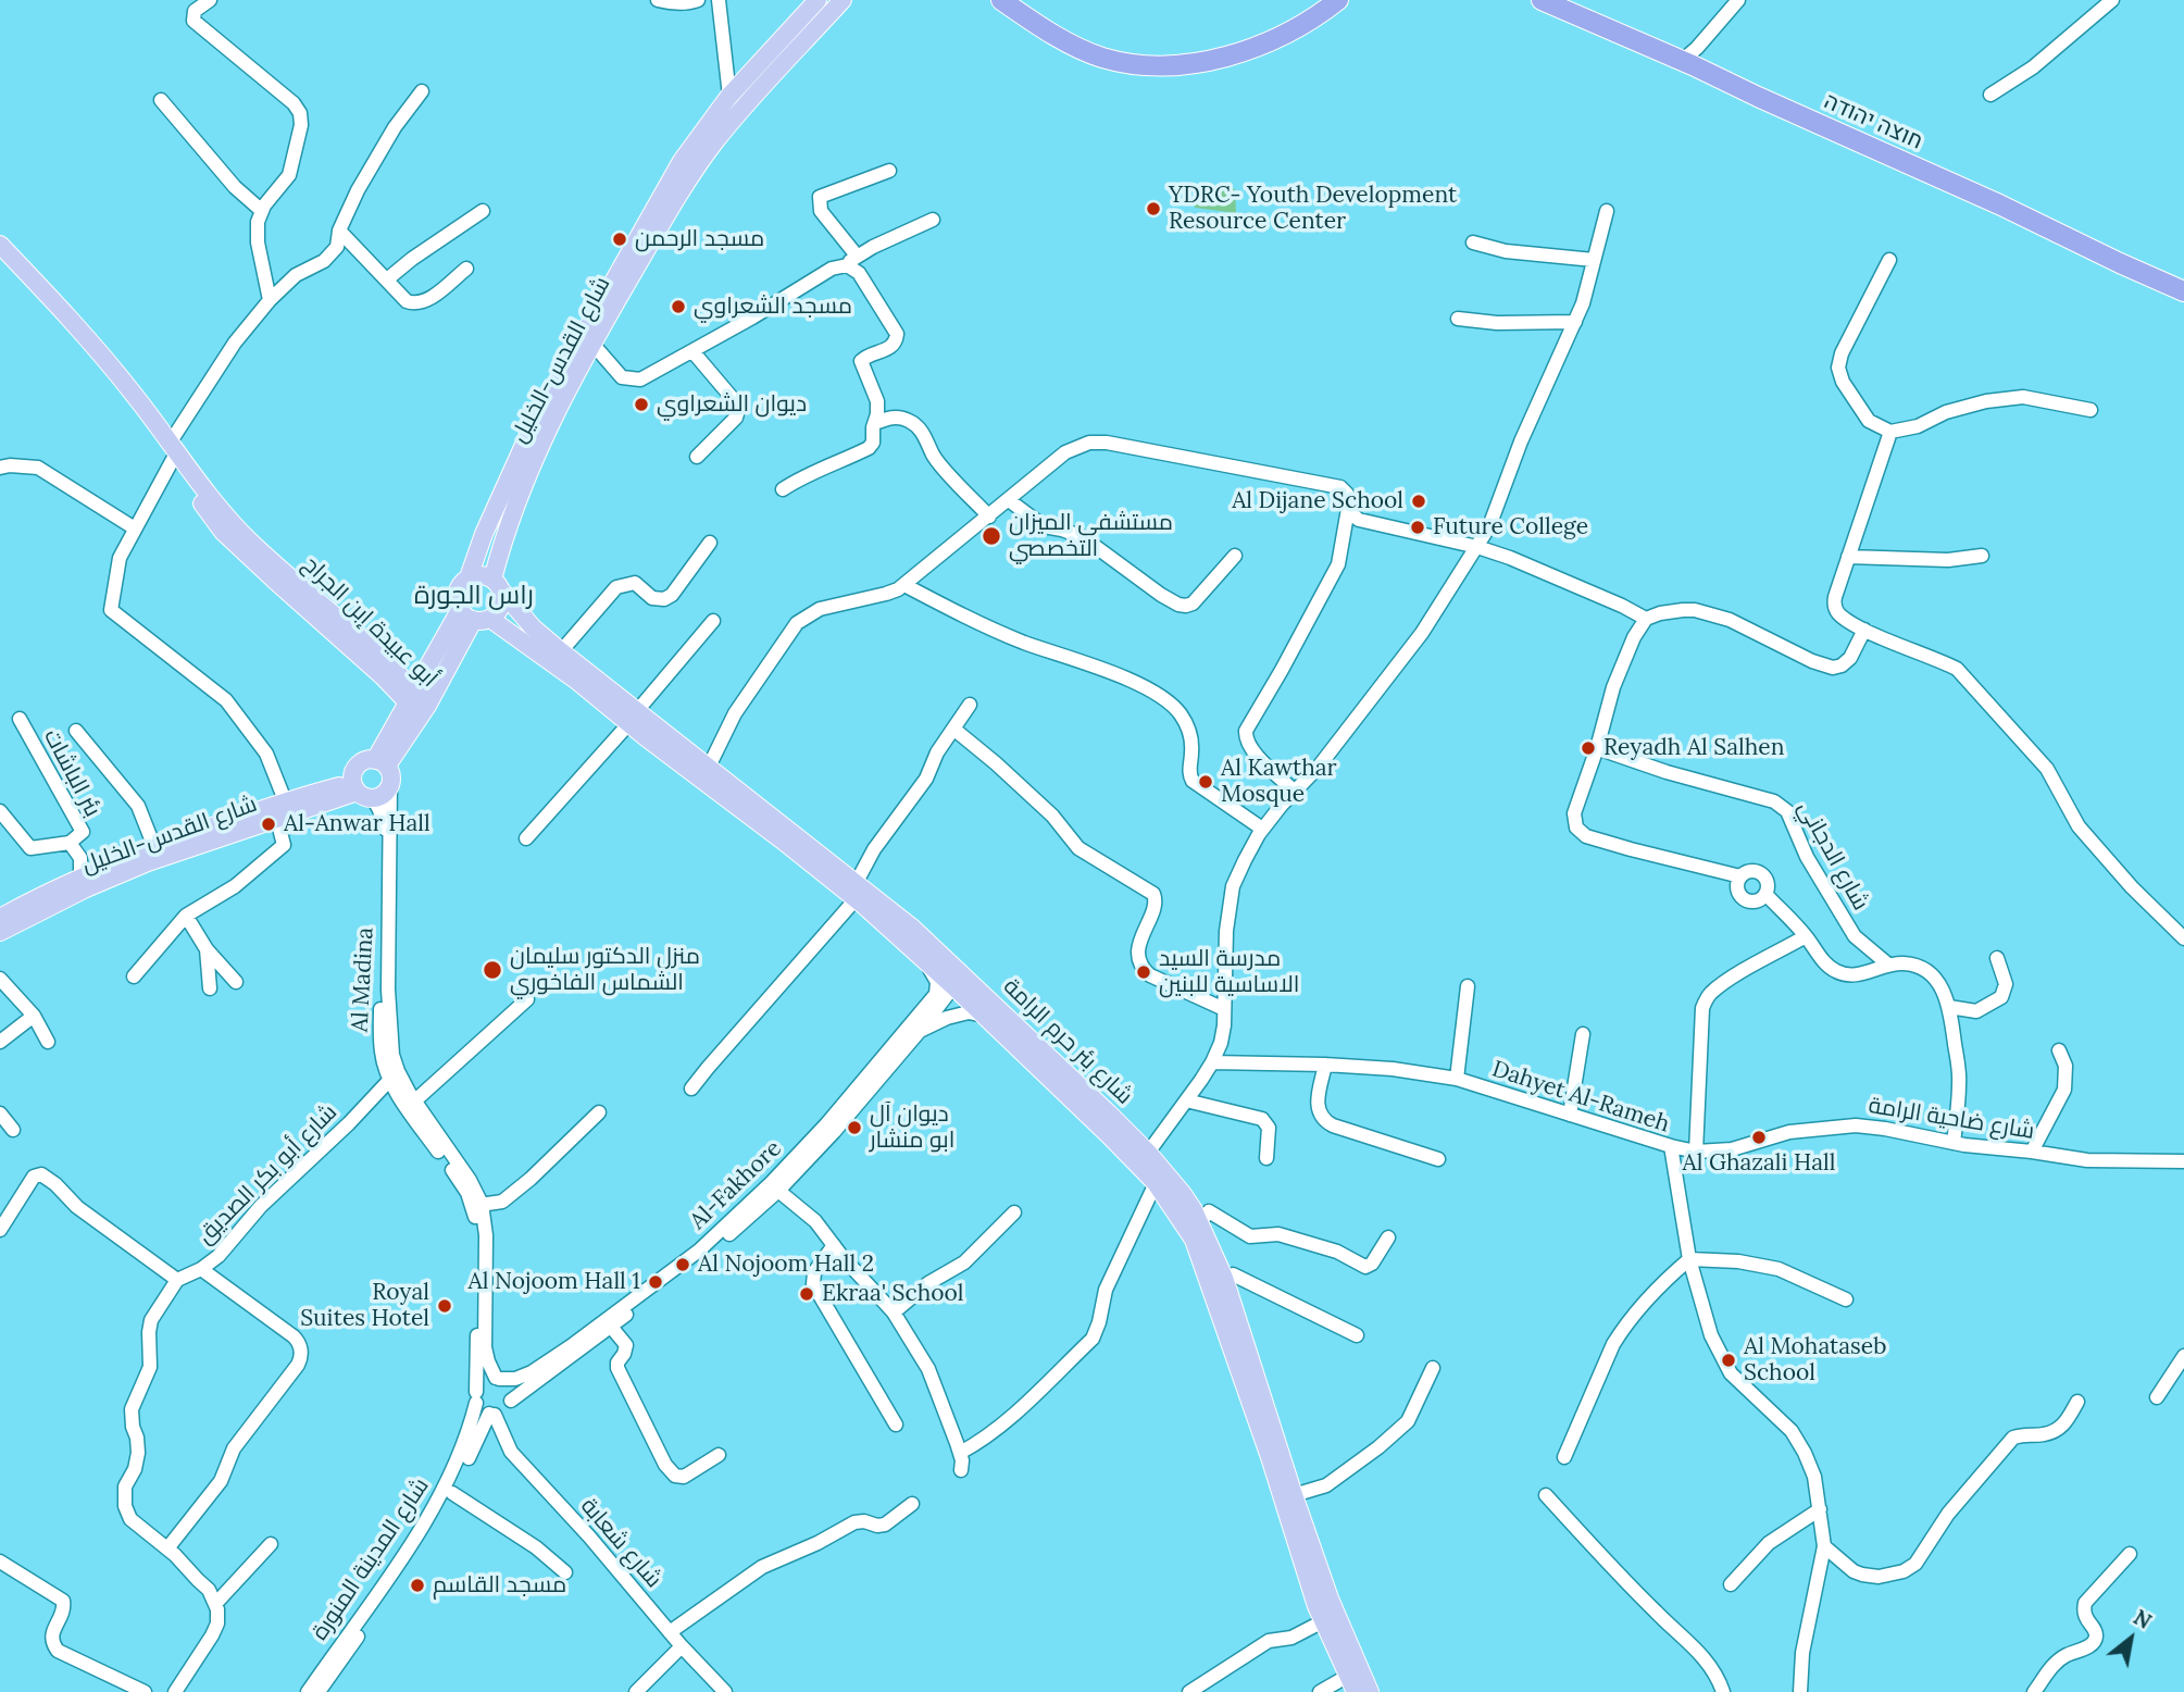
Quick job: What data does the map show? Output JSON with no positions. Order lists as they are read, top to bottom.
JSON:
{
  "streets": {
    "highway": ["חוצה יהודה"],
    "main road": ["شارع القدس-الخليل", "أبو عبيدة إبن الجراح", "شارع بئر حرم الرامة"],
    "street": [
      "بئر الباشات",
      "شارع الدجاني",
      "Al Madina",
      "Dahyet Al-Rameh",
      "شارع ضاحية الرامة",
      "شارع أبو بكر الصديق",
      "Al-Fakhore",
      "شارع شعابة",
      "شارع المدينة المنورة"
    ]
  },
  "crossings": [
    ["شارع القدس-الخليل", "شارع بئر حرم الرامة"],
    ["Al Madina", "شارع أبو بكر الصديق"],
    ["Al Madina", "Al-Fakhore"],
    ["Al Madina", "شارع شعابة"],
    ["Al Madina", "شارع المدينة المنورة"],
    ["شارع بئر حرم الرامة", "Al-Fakhore"],
    ["Dahyet Al-Rameh", "شارع ضاحية الرامة"],
    ["Al-Fakhore", "شارع شعابة"],
    ["Al-Fakhore", "شارع المدينة المنورة"],
    ["شارع شعابة", "شارع المدينة المنورة"]
  ],
  "districts": ["راس الجورة"],
  "places": [
    "YDRC- Youth Development Resource Center",
    "مسجد الرحمن",
    "مسجد الشعراوي",
    "ديوان الشعراوي",
    "Al Dijane School",
    "Future College",
    "مستشفى الميزان التخصصي",
    "Reyadh Al Salhen",
    "Al Kawthar Mosque",
    "Al-Anwar Hall",
    "منزل الدكتور سليمان الشماس الفاخوري",
    "مدرسة السيد الاساسية للبنين",
    "ديوان آل ابو منشار",
    "Al Ghazali Hall",
    "Al Nojoom Hall 2",
    "Al Nojoom Hall 1",
    "Ekraa' School",
    "Royal Suites Hotel",
    "Al Mohataseb School",
    "مسجد القاسم"
  ],
  "north": "top right"
}
